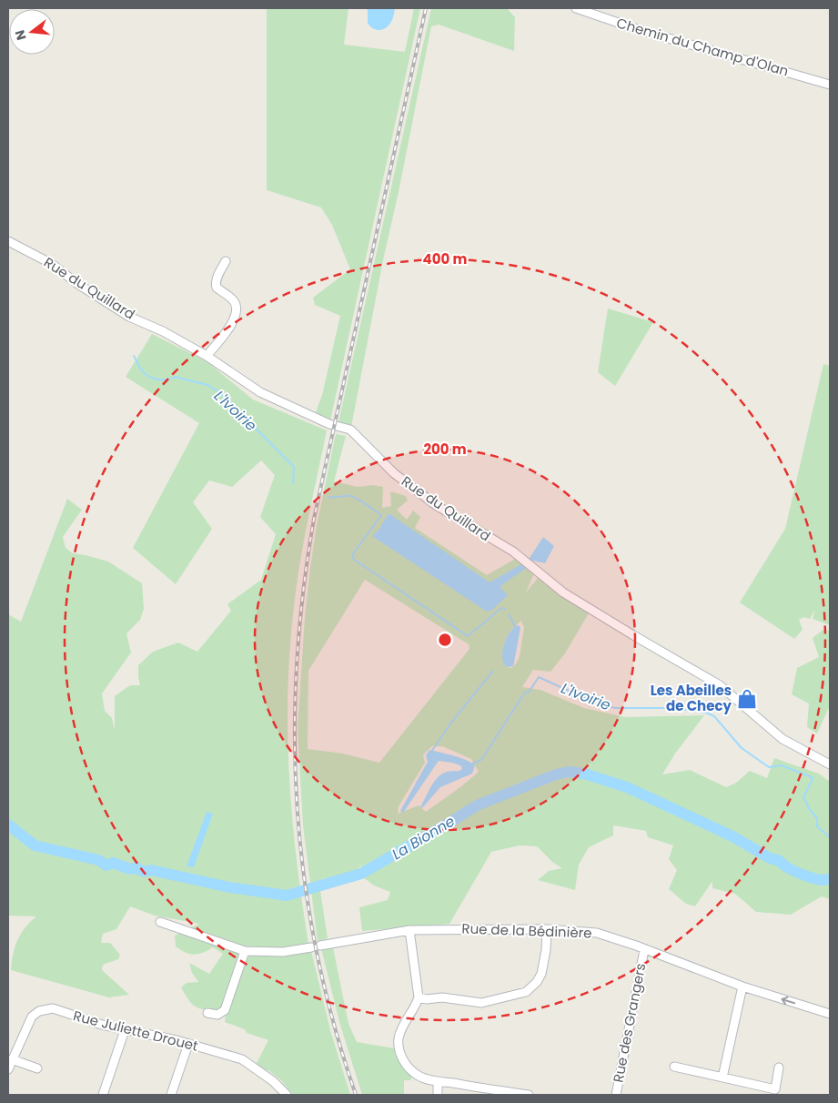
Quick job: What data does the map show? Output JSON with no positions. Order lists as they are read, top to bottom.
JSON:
{
  "streets": {
    "street": [
      "Chemin du Champ d'Olan",
      "Rue du Quillard",
      "Rue de la Bédinière",
      "Rue des Grangers",
      "Rue Juliette Drouet"
    ]
  },
  "crossings": [
    ["Rue de la Bédinière", "Rue des Grangers"]
  ],
  "water": ["L'Ivoirie", "La Bionne"],
  "places": {
    "shop": ["Les Abeilles de Checy"]
  },
  "north": "left",
  "rings": ["400 m", "200 m"]
}
